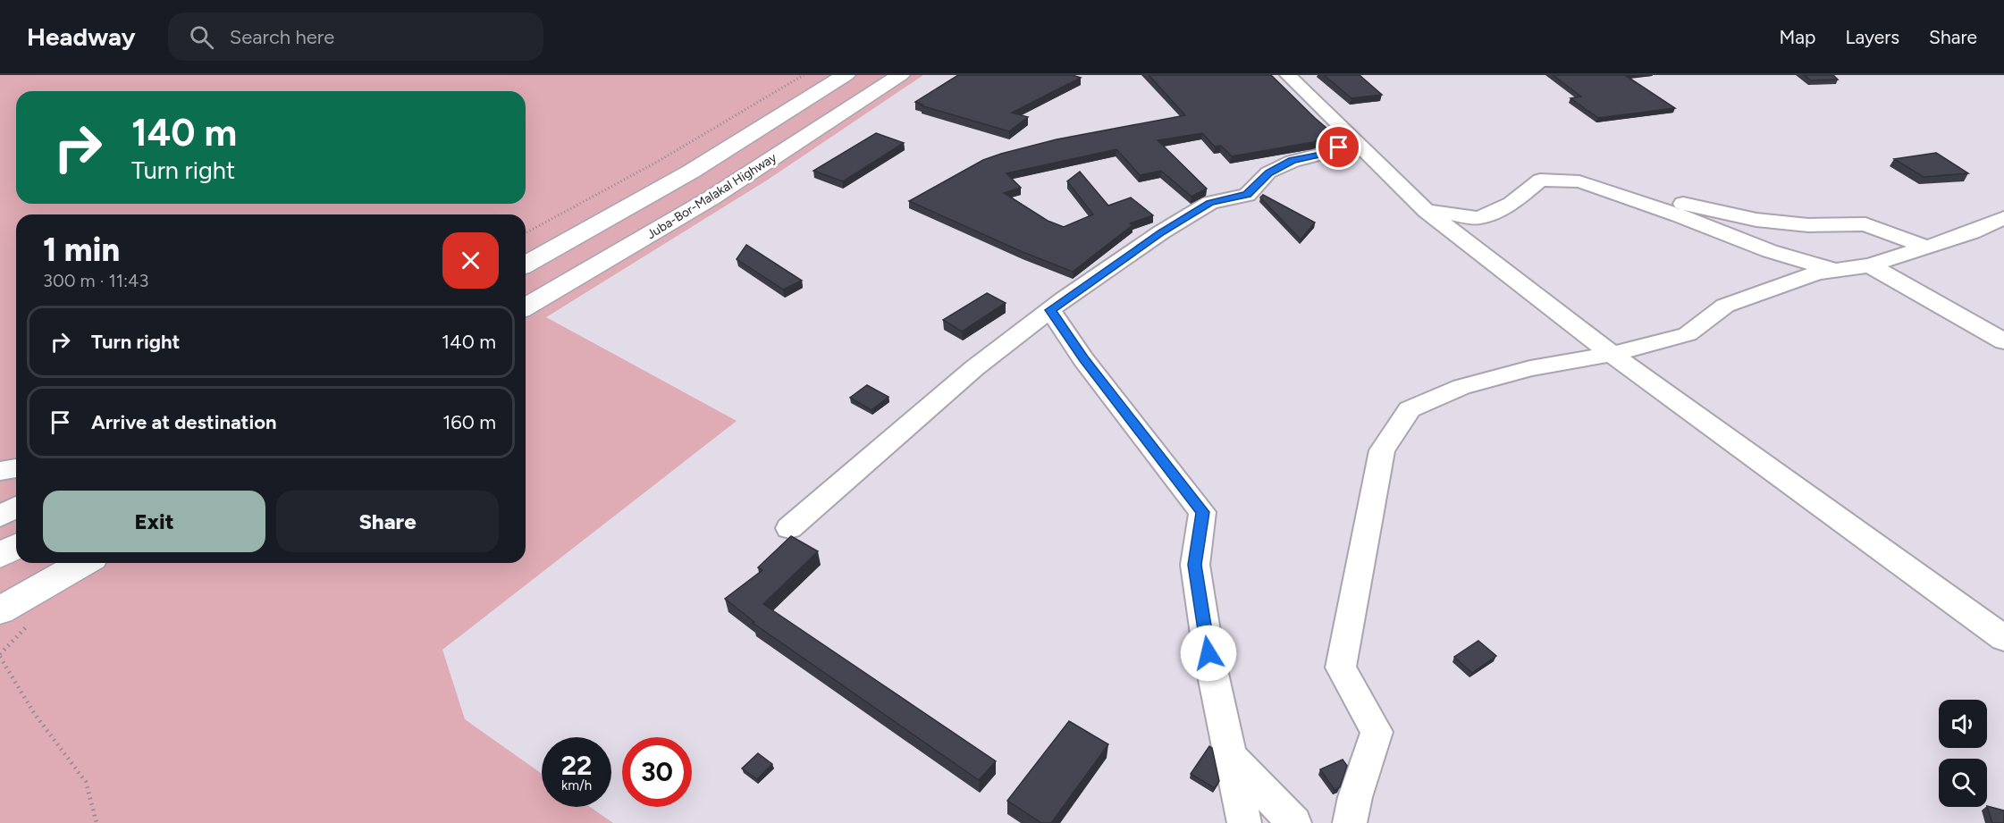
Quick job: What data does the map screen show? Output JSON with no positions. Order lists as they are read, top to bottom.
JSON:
{
  "streets": {
    "highway": ["Juba-Bor-Malakal Highway"]
  },
  "page": {
    "header": "Headway",
    "search": "Search here",
    "nav": ["Map", "Layers", "Share"],
    "turn": ["140 m", "Turn right"],
    "heading": ["1 min", "300 m · 11:43"],
    "list": [
      {
        "name": "Turn right",
        "value": "140 m"
      },
      {
        "name": "Arrive at destination",
        "value": "160 m"
      }
    ],
    "buttons": ["Exit", "Share"],
    "speed": "22 km/h",
    "limit": "30"
  }
}
